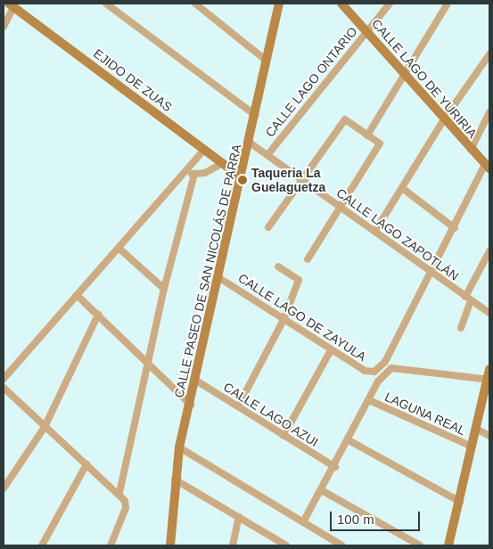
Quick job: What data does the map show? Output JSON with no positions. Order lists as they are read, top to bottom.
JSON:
{
  "streets": {
    "street": [
      "CALLE LAGO DE YURIRIA",
      "EJIDO DE ZUAS",
      "CALLE LAGO ONTARIO",
      "CALLE LAGO ZAPOTLÁN",
      "CALLE PASEO DE SAN NICOLÁS DE PARRA",
      "CALLE LAGO DE ZAYULA",
      "LAGUNA REAL",
      "CALLE LAGO AZUI"
    ]
  },
  "crossings": [
    ["CALLE LAGO DE YURIRIA", "CALLE LAGO ONTARIO"],
    ["EJIDO DE ZUAS", "CALLE PASEO DE SAN NICOLÁS DE PARRA"],
    ["CALLE LAGO ONTARIO", "CALLE LAGO ZAPOTLÁN"],
    ["CALLE LAGO ZAPOTLÁN", "CALLE PASEO DE SAN NICOLÁS DE PARRA"],
    ["CALLE PASEO DE SAN NICOLÁS DE PARRA", "CALLE LAGO DE ZAYULA"],
    ["CALLE PASEO DE SAN NICOLÁS DE PARRA", "CALLE LAGO AZUI"]
  ],
  "places": ["Taqueria La Guelaguetza"],
  "scale_bar": "100 m"
}
